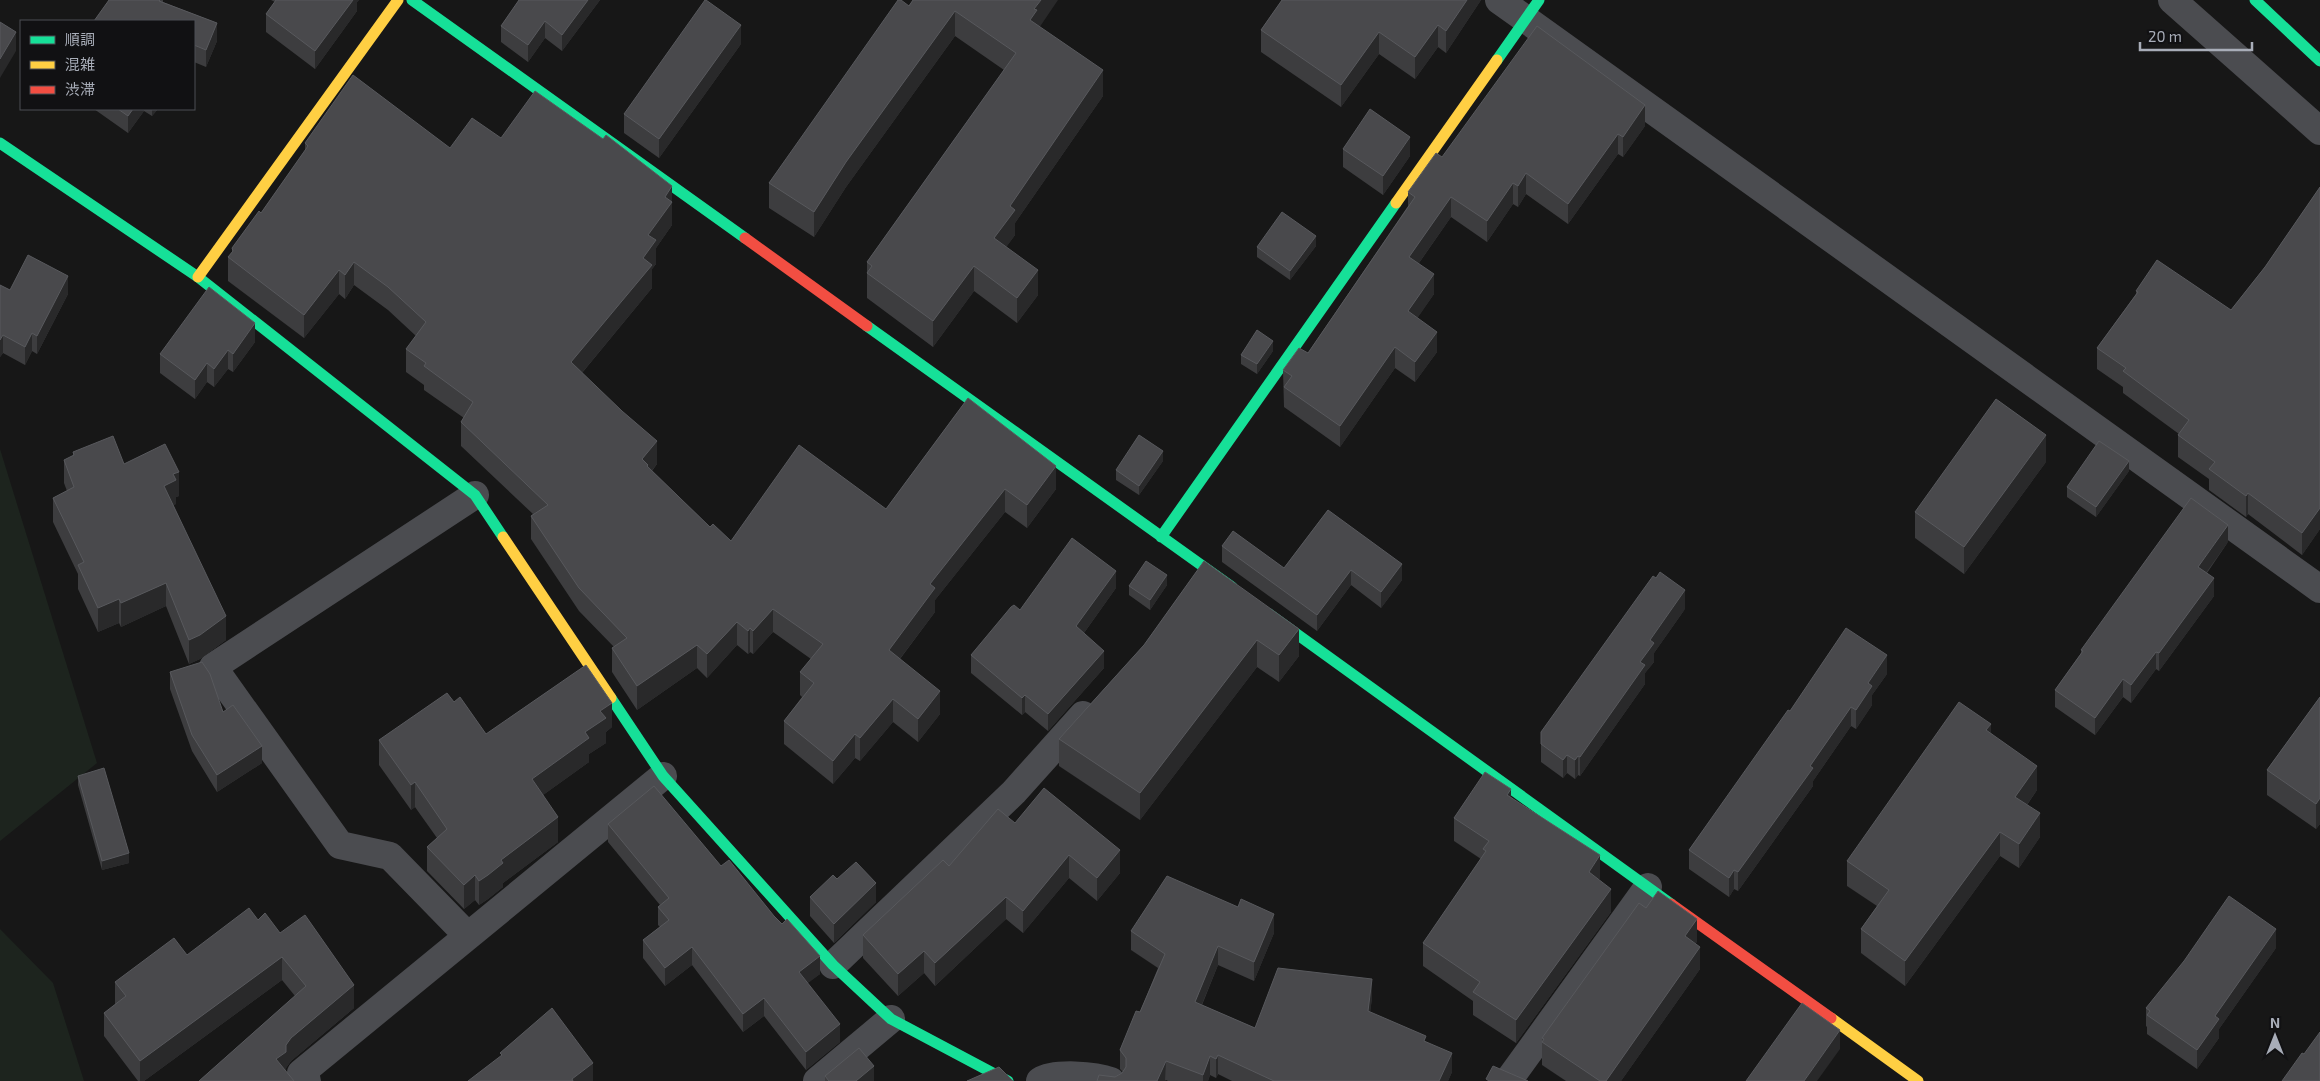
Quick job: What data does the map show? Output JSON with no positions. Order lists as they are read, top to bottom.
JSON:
{
  "legend": ["順調", "混雑", "渋滞"],
  "scale_bar": "20 m",
  "north": "top"
}
